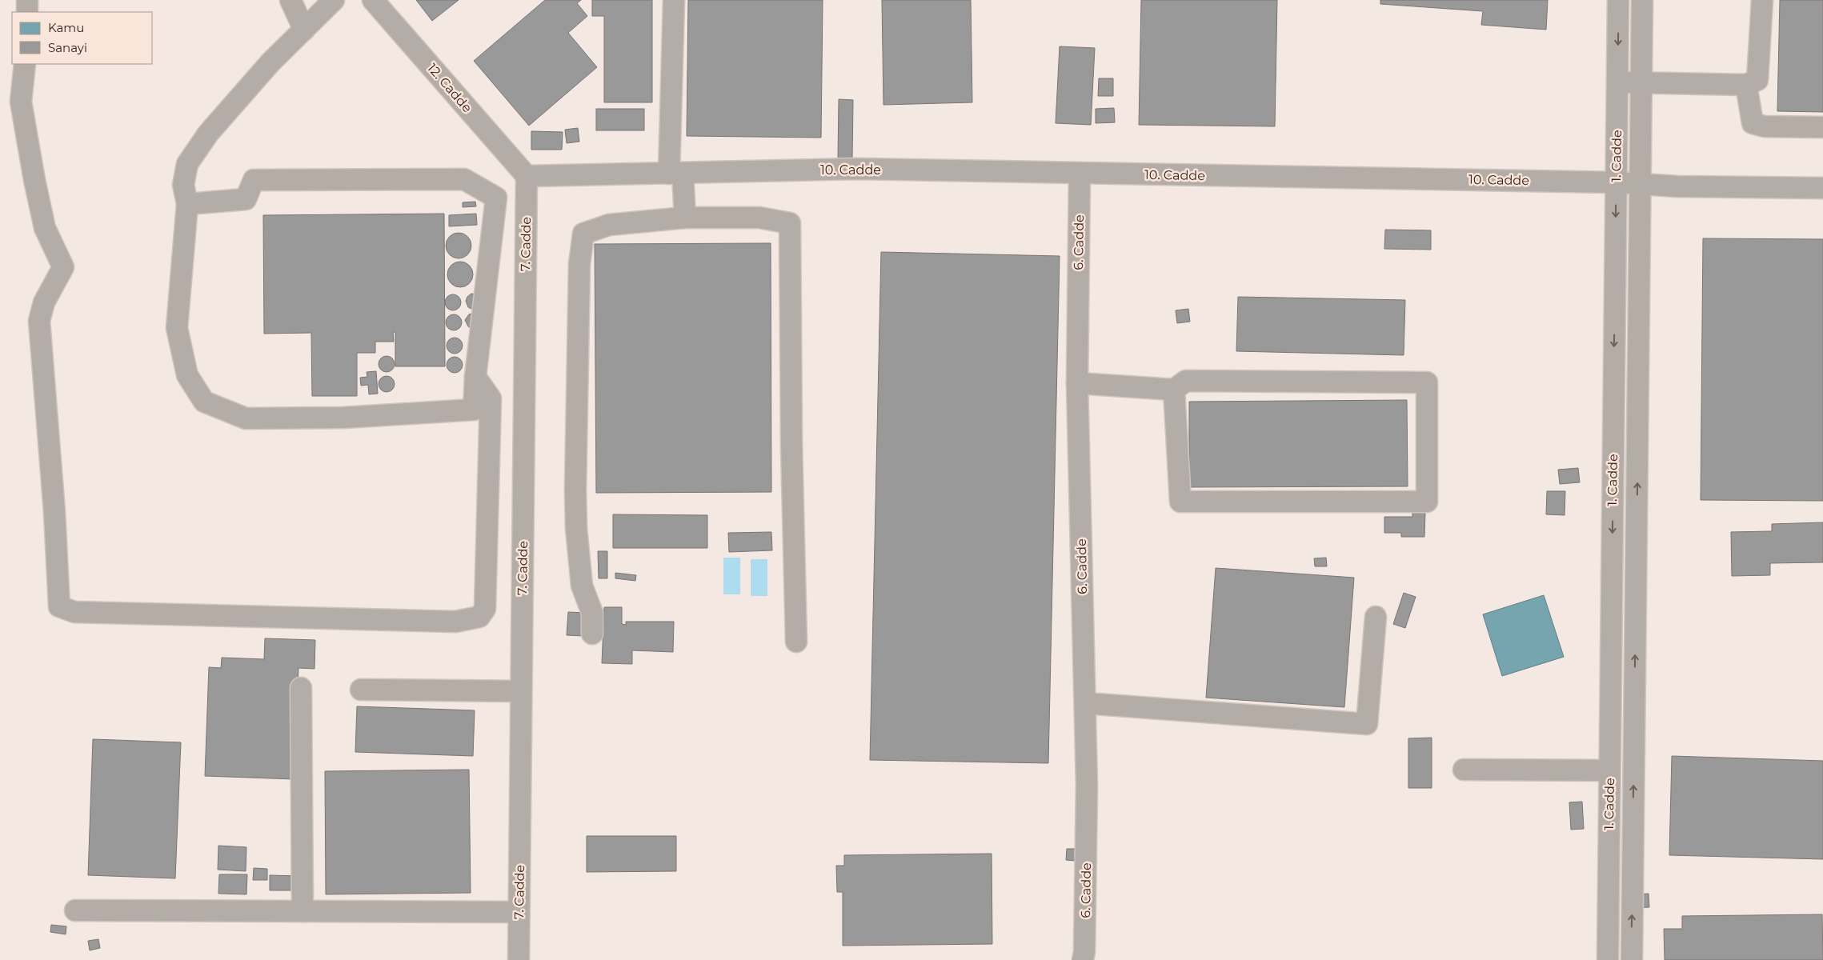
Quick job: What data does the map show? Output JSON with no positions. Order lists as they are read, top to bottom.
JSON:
{
  "streets": {
    "street": [
      "12. Cadde",
      "1. Cadde",
      "10. Cadde",
      "6. Cadde",
      "7. Cadde"
    ]
  },
  "crossings": [
    ["12. Cadde", "10. Cadde"],
    ["12. Cadde", "7. Cadde"],
    ["1. Cadde", "10. Cadde"],
    ["10. Cadde", "6. Cadde"],
    ["10. Cadde", "7. Cadde"]
  ],
  "legend": ["Kamu", "Sanayi"]
}
